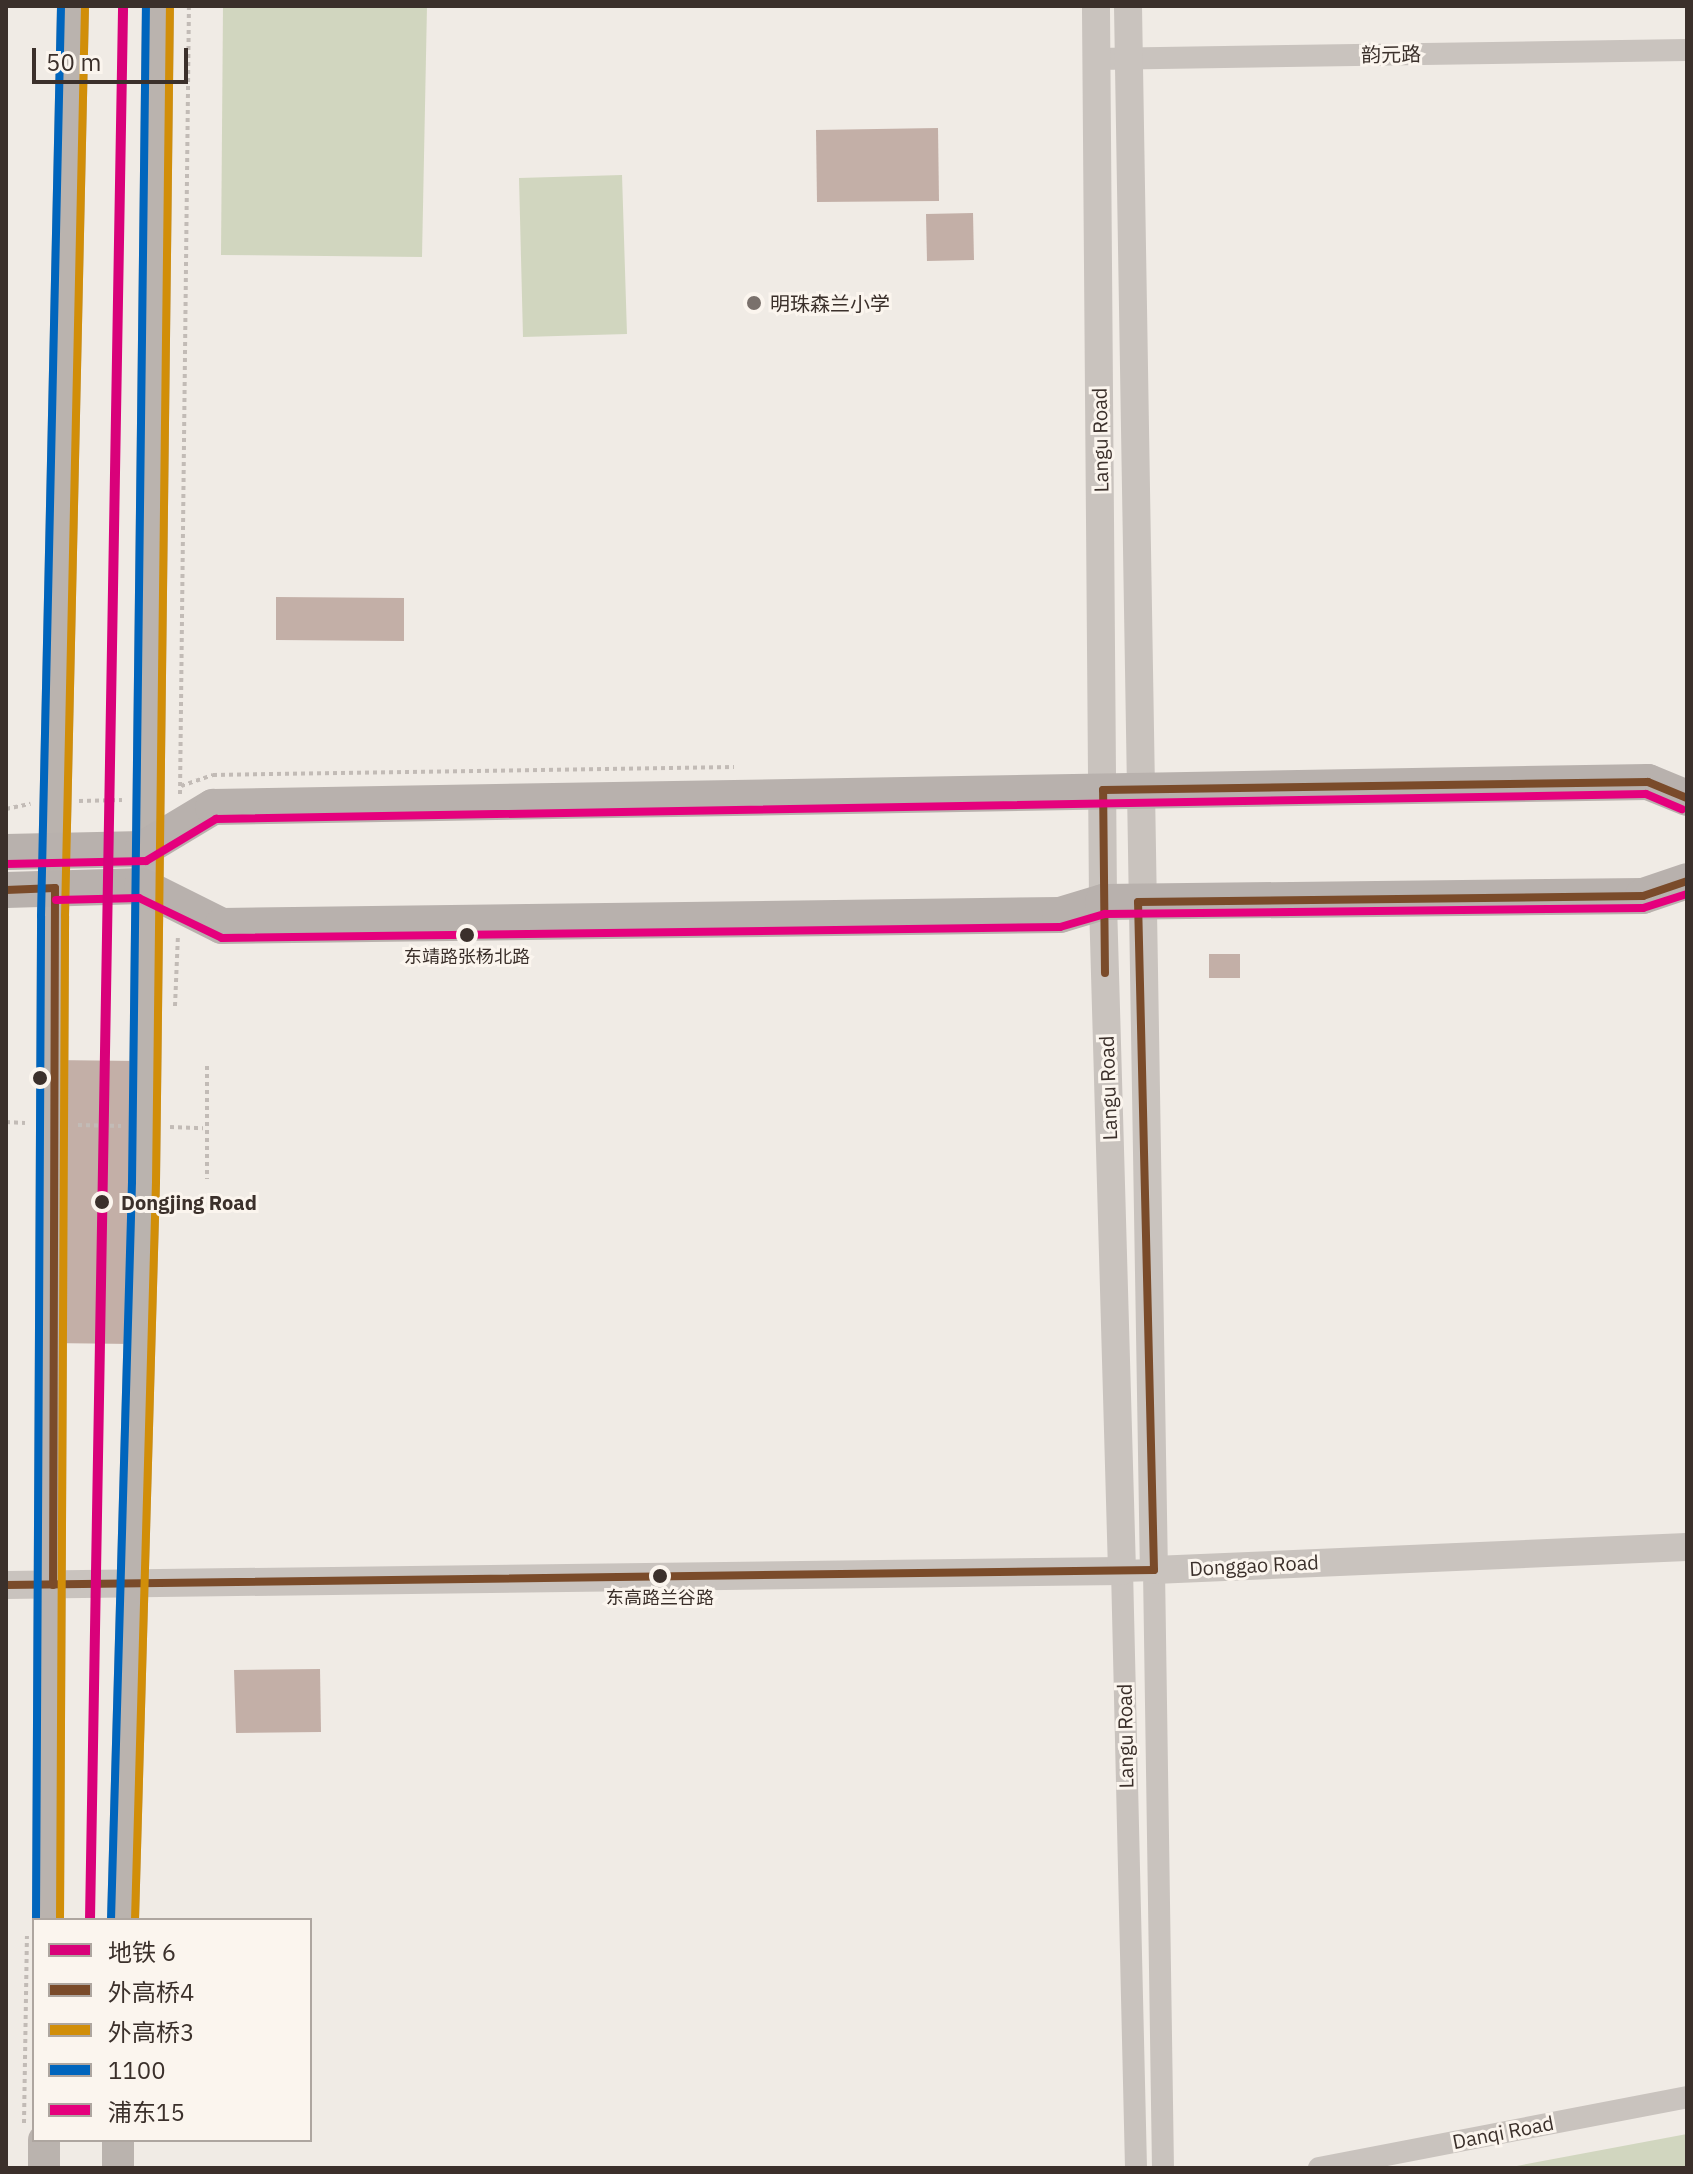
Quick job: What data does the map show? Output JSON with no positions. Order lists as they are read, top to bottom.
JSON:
{
  "streets": {
    "street": [
      "韵元路",
      "Langu Road",
      "Donggao Road",
      "Danqi Road"
    ]
  },
  "crossings": [
    ["韵元路", "Langu Road"],
    ["Langu Road", "Donggao Road"]
  ],
  "places": [
    "明珠森兰小学",
    "东靖路张杨北路",
    "Dongjing Road",
    "东高路兰谷路"
  ],
  "lines": [
    "metro line 6",
    "transit line 外高桥3",
    "transit line 1100",
    "transit line 外高桥4",
    "transit line 浦东15"
  ],
  "legend": [
    "地铁 6",
    "外高桥4",
    "外高桥3",
    "1100",
    "浦东15"
  ],
  "scale_bar": "50 m"
}
